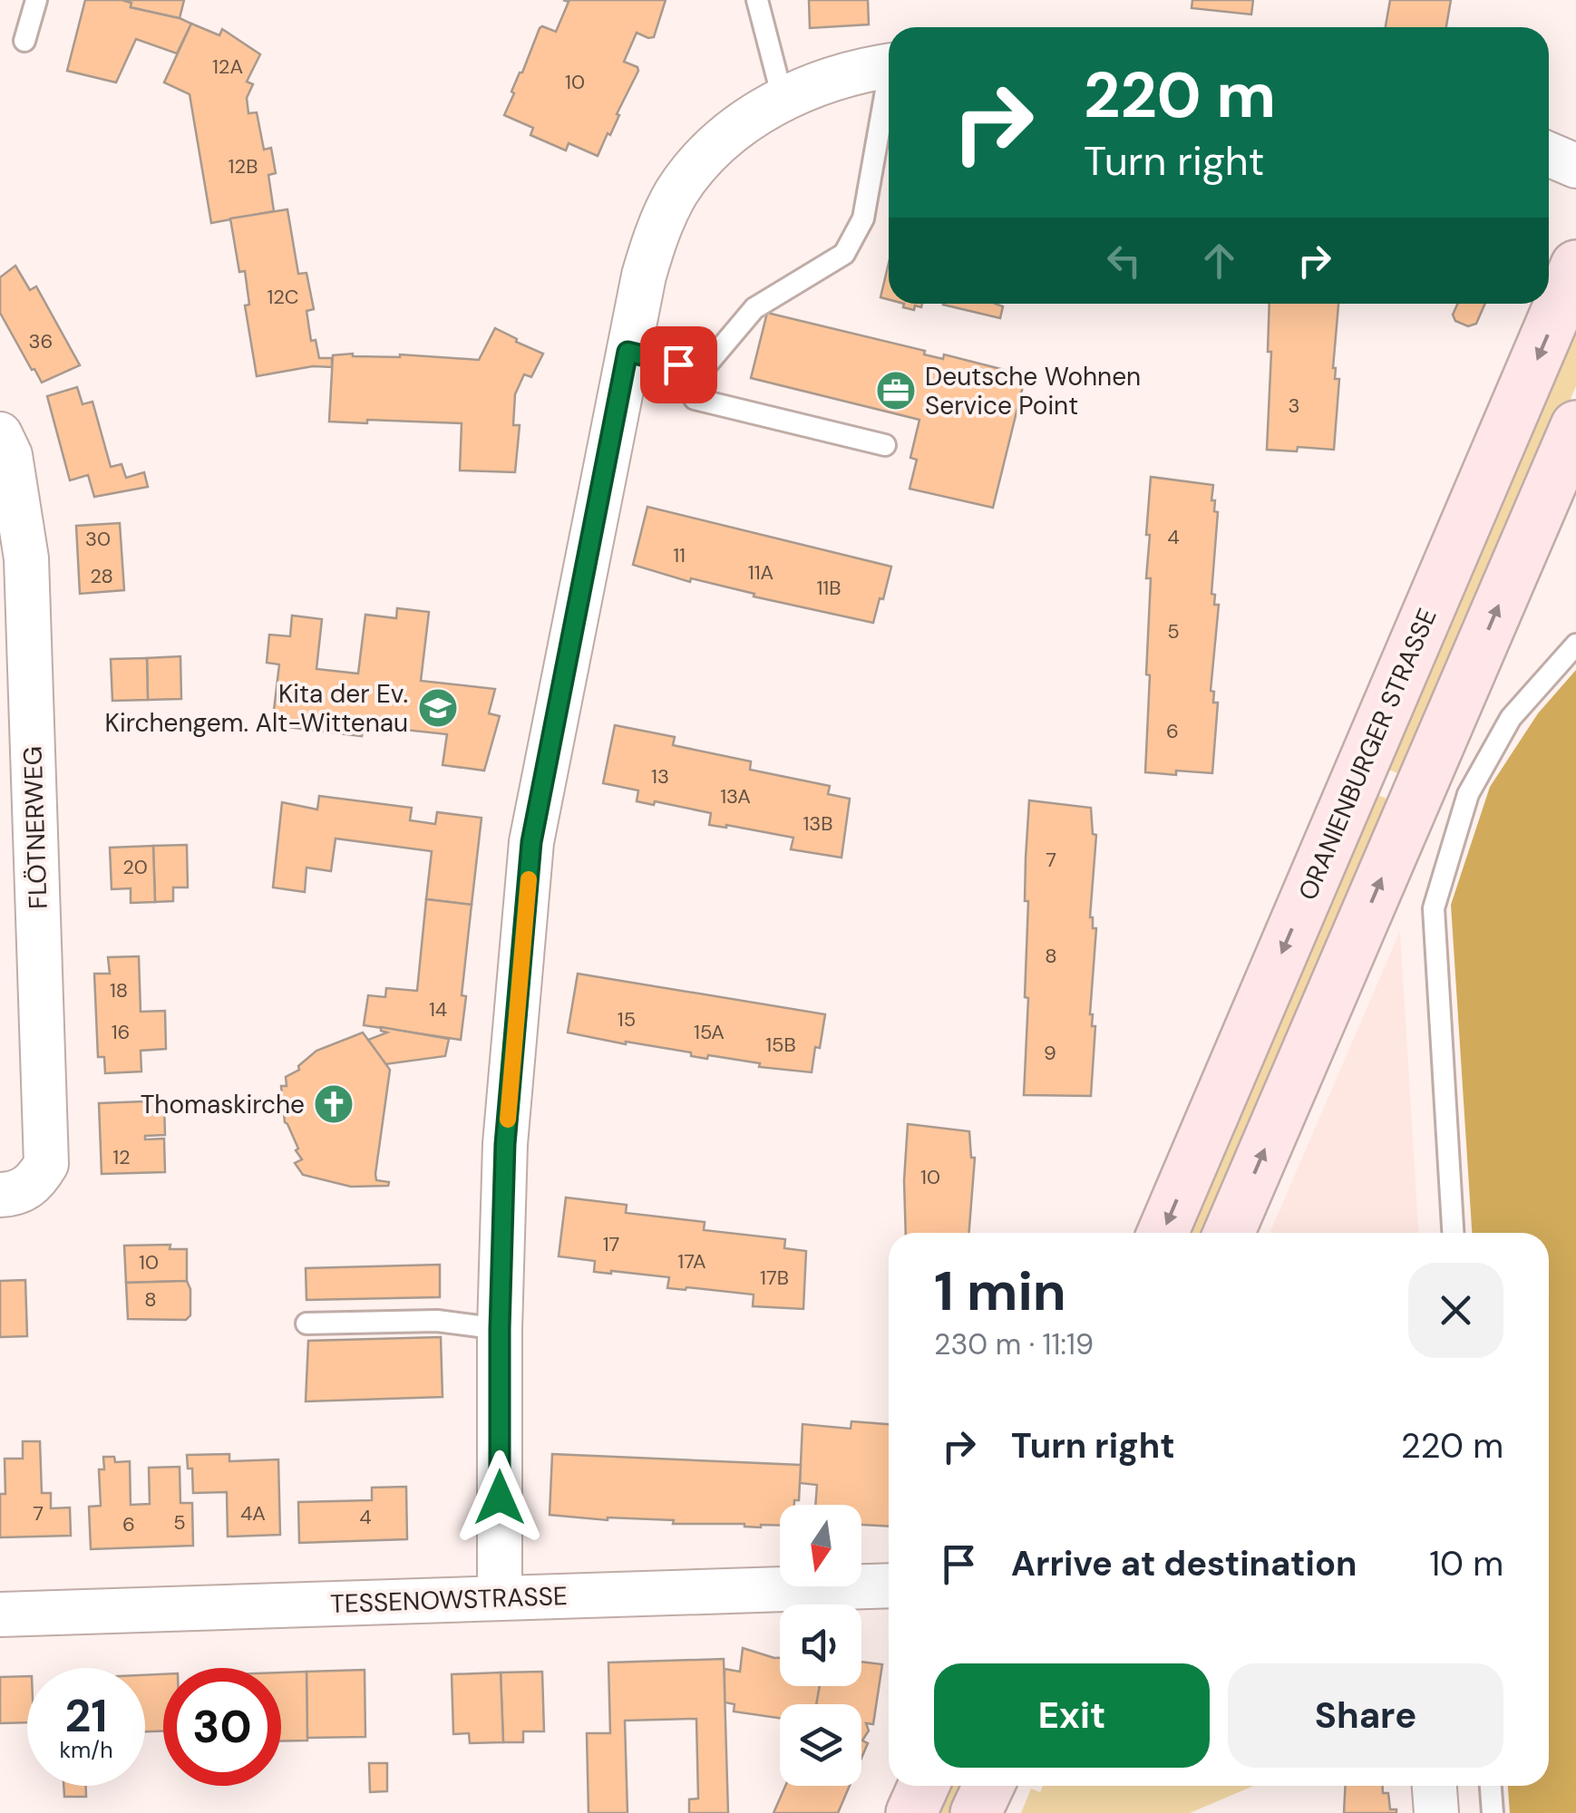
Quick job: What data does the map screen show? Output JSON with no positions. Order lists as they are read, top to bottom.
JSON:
{
  "streets": {
    "main road": ["ORANIENBURGER STRASSE"],
    "street": ["FLÖTNERWEG", "TESSENOWSTRASSE"]
  },
  "places": {
    "office": ["Deutsche Wohnen Service Point"],
    "school or university": ["Kita der Ev. Kirchengem. Alt-Wittenau"],
    "church": ["Thomaskirche"]
  },
  "house_numbers": [
    "12A",
    "10",
    "12B",
    "12C",
    "36",
    "3",
    "4",
    "30",
    "11",
    "11A",
    "28",
    "11B",
    "5",
    "6",
    "13",
    "13A",
    "13B",
    "7",
    "20",
    "8",
    "18",
    "14",
    "15",
    "16",
    "15A",
    "15B",
    "9",
    "12",
    "10",
    "17",
    "17A",
    "10",
    "17B",
    "8",
    "7",
    "4A",
    "4",
    "5",
    "6"
  ],
  "north": "bottom",
  "page": {
    "turn": ["220 m", "Turn right"],
    "heading": ["1 min", "230 m · 11:19"],
    "list": [
      {
        "name": "Turn right",
        "value": "220 m"
      },
      {
        "name": "Arrive at destination",
        "value": "10 m"
      }
    ],
    "buttons": ["Exit", "Share"],
    "speed": "21 km/h",
    "limit": "30"
  }
}
